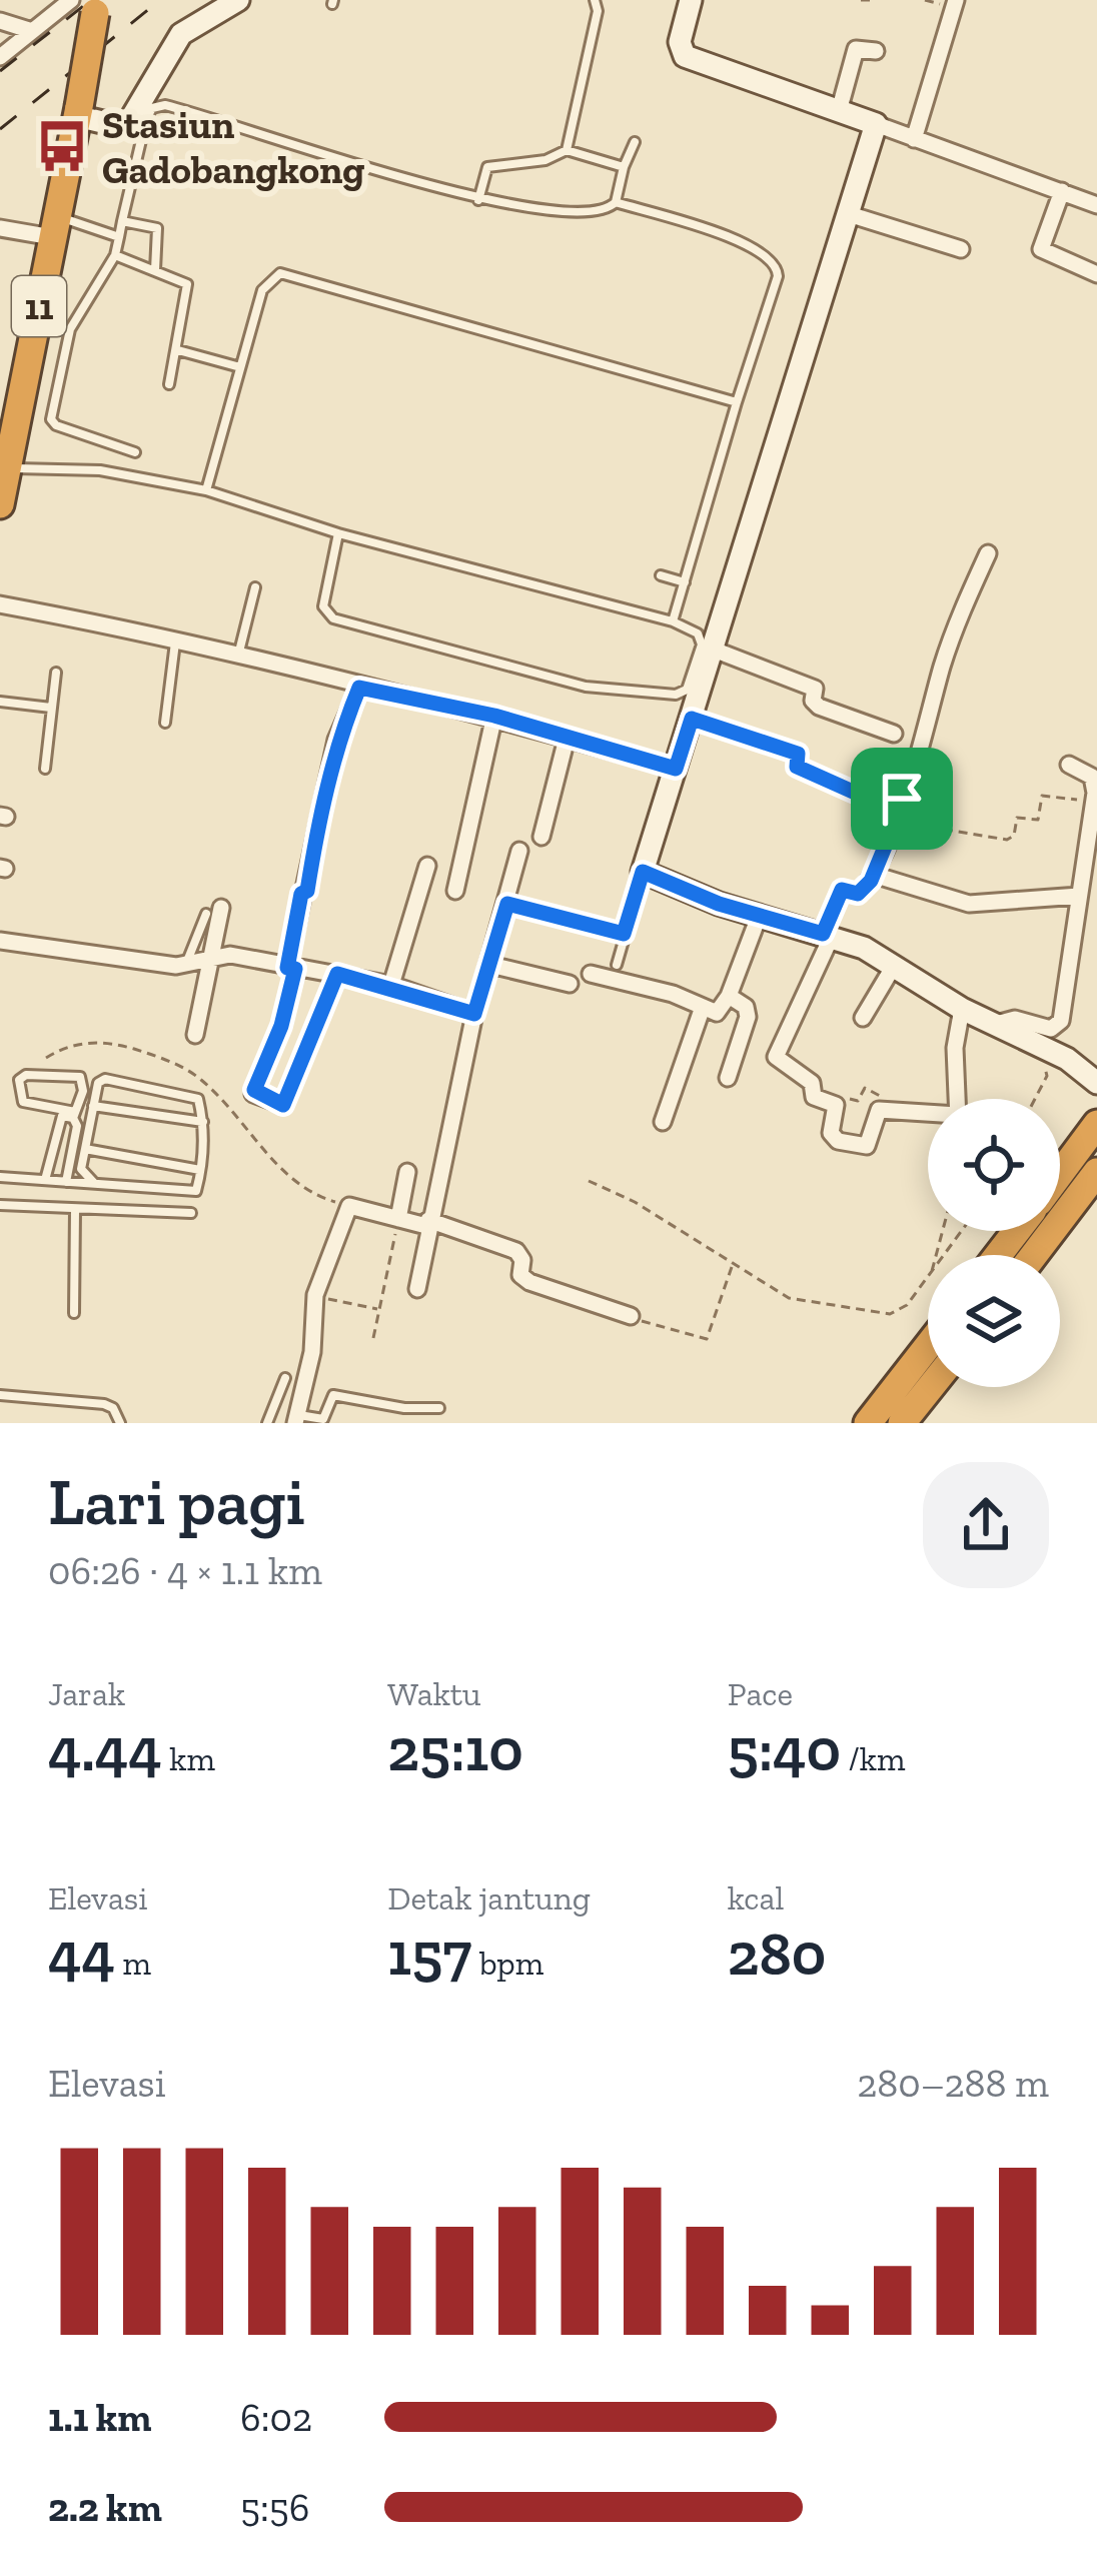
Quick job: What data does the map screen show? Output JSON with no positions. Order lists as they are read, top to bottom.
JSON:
{
  "streets": {
    "highway": ["11"]
  },
  "places": {
    "bus stop": ["Stasiun Gadobangkong"]
  },
  "page": {
    "heading": ["Lari pagi", "06:26 · 4 × 1.1 km"],
    "stats": [
      ["Jarak", "4.44 km"],
      ["Waktu", "25:10"],
      ["Pace", "5:40 /km"],
      ["Elevasi", "44 m"],
      ["Detak jantung", "157 bpm"],
      ["kcal", "280"]
    ],
    "chart": ["Elevasi", "280–288 m"],
    "list": [
      {
        "name": "1.1 km",
        "note": "6:02"
      },
      {
        "name": "2.2 km",
        "note": "5:56"
      }
    ]
  }
}
